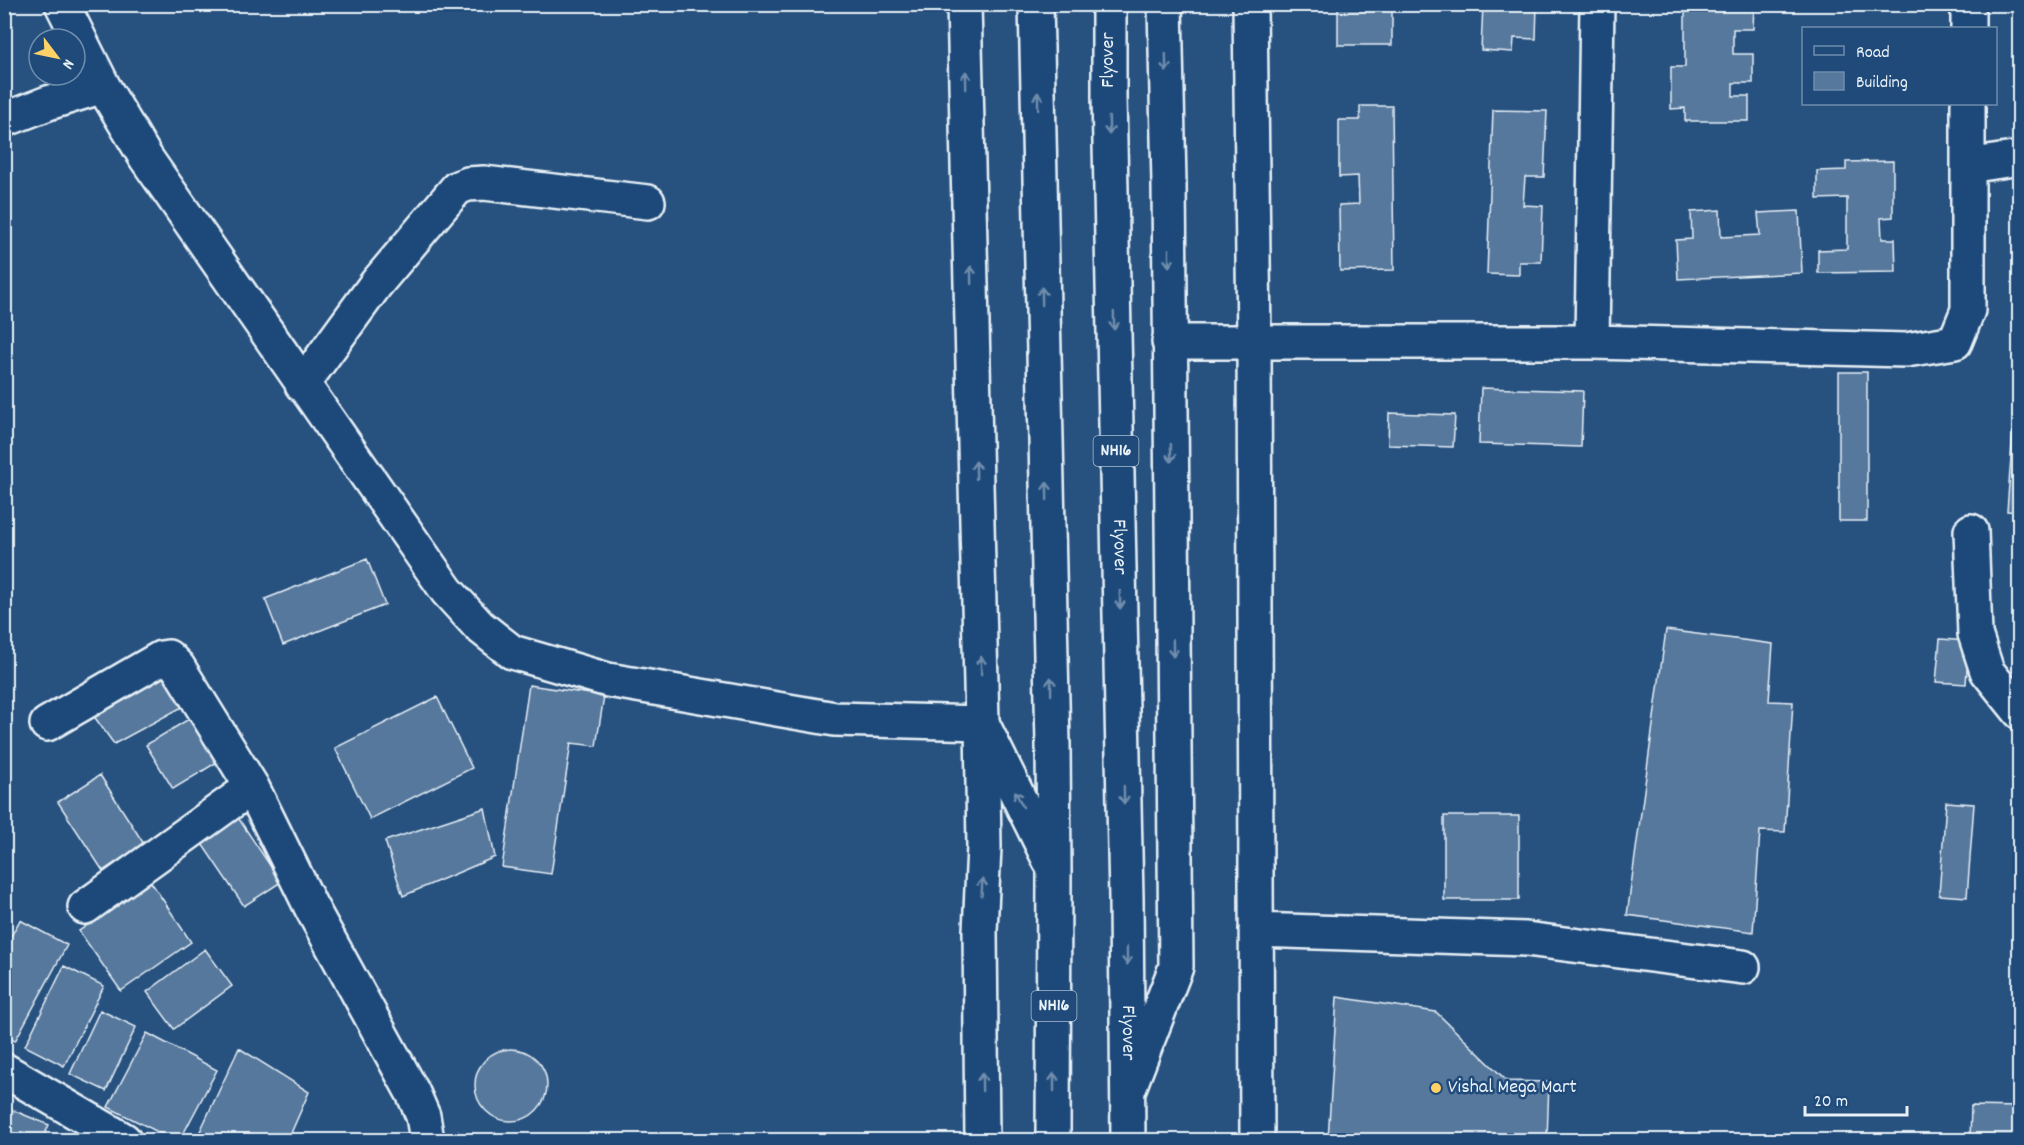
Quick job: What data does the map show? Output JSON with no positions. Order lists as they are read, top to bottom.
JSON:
{
  "streets": {
    "main road": ["Flyover", "NH16"]
  },
  "crossings": [
    ["Flyover", "NH16"]
  ],
  "places": ["Vishal Mega Mart"],
  "legend": ["Road", "Building"],
  "scale_bar": "20 m",
  "north": "bottom right"
}
